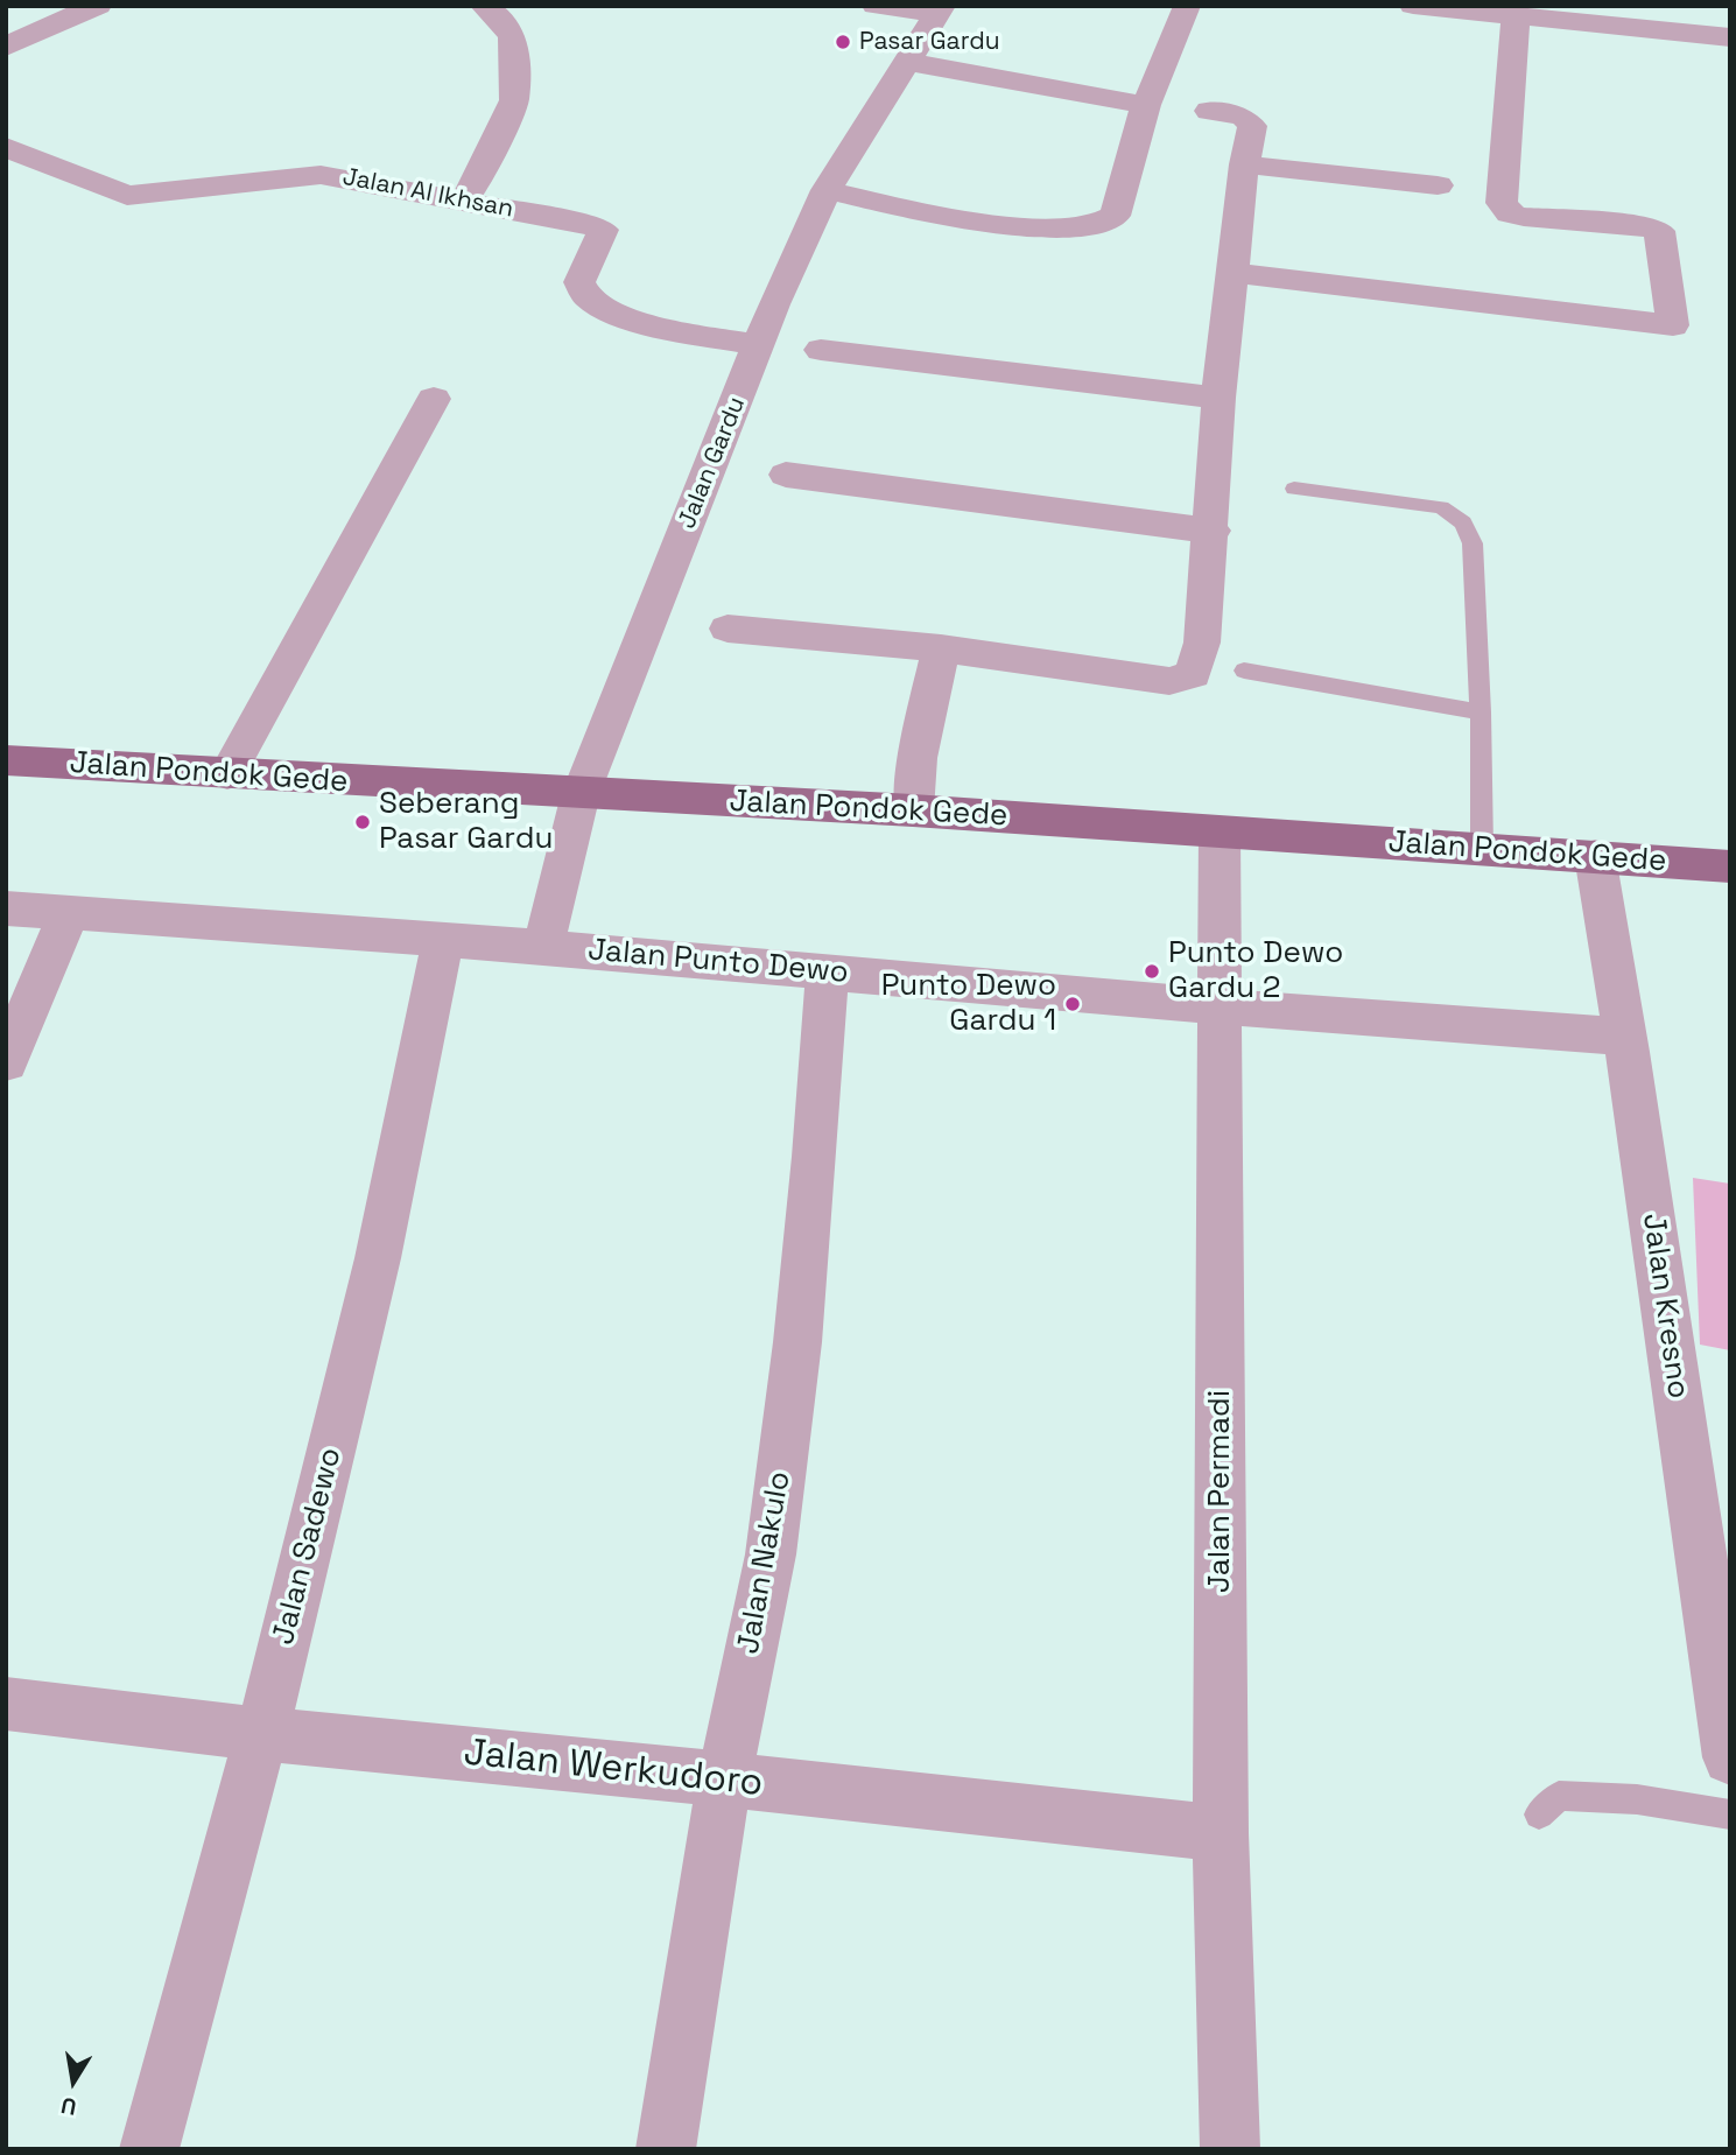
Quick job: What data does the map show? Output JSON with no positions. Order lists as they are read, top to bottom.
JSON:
{
  "streets": {
    "main road": ["Jalan Pondok Gede"],
    "street": [
      "Jalan Al Ikhsan",
      "Jalan Gardu",
      "Jalan Punto Dewo",
      "Jalan Kresno",
      "Jalan Permadi",
      "Jalan Sadewo",
      "Jalan Nakulo",
      "Jalan Werkudoro"
    ]
  },
  "crossings": [
    ["Jalan Al Ikhsan", "Jalan Gardu"],
    ["Jalan Gardu", "Jalan Pondok Gede"],
    ["Jalan Gardu", "Jalan Punto Dewo"],
    ["Jalan Pondok Gede", "Jalan Kresno"],
    ["Jalan Pondok Gede", "Jalan Permadi"],
    ["Jalan Punto Dewo", "Jalan Kresno"],
    ["Jalan Punto Dewo", "Jalan Permadi"],
    ["Jalan Punto Dewo", "Jalan Sadewo"],
    ["Jalan Punto Dewo", "Jalan Nakulo"],
    ["Jalan Permadi", "Jalan Werkudoro"],
    ["Jalan Sadewo", "Jalan Werkudoro"],
    ["Jalan Nakulo", "Jalan Werkudoro"]
  ],
  "places": [
    "Pasar Gardu",
    "Seberang Pasar Gardu",
    "Punto Dewo Gardu 2",
    "Punto Dewo Gardu 1"
  ],
  "north": "bottom"
}
